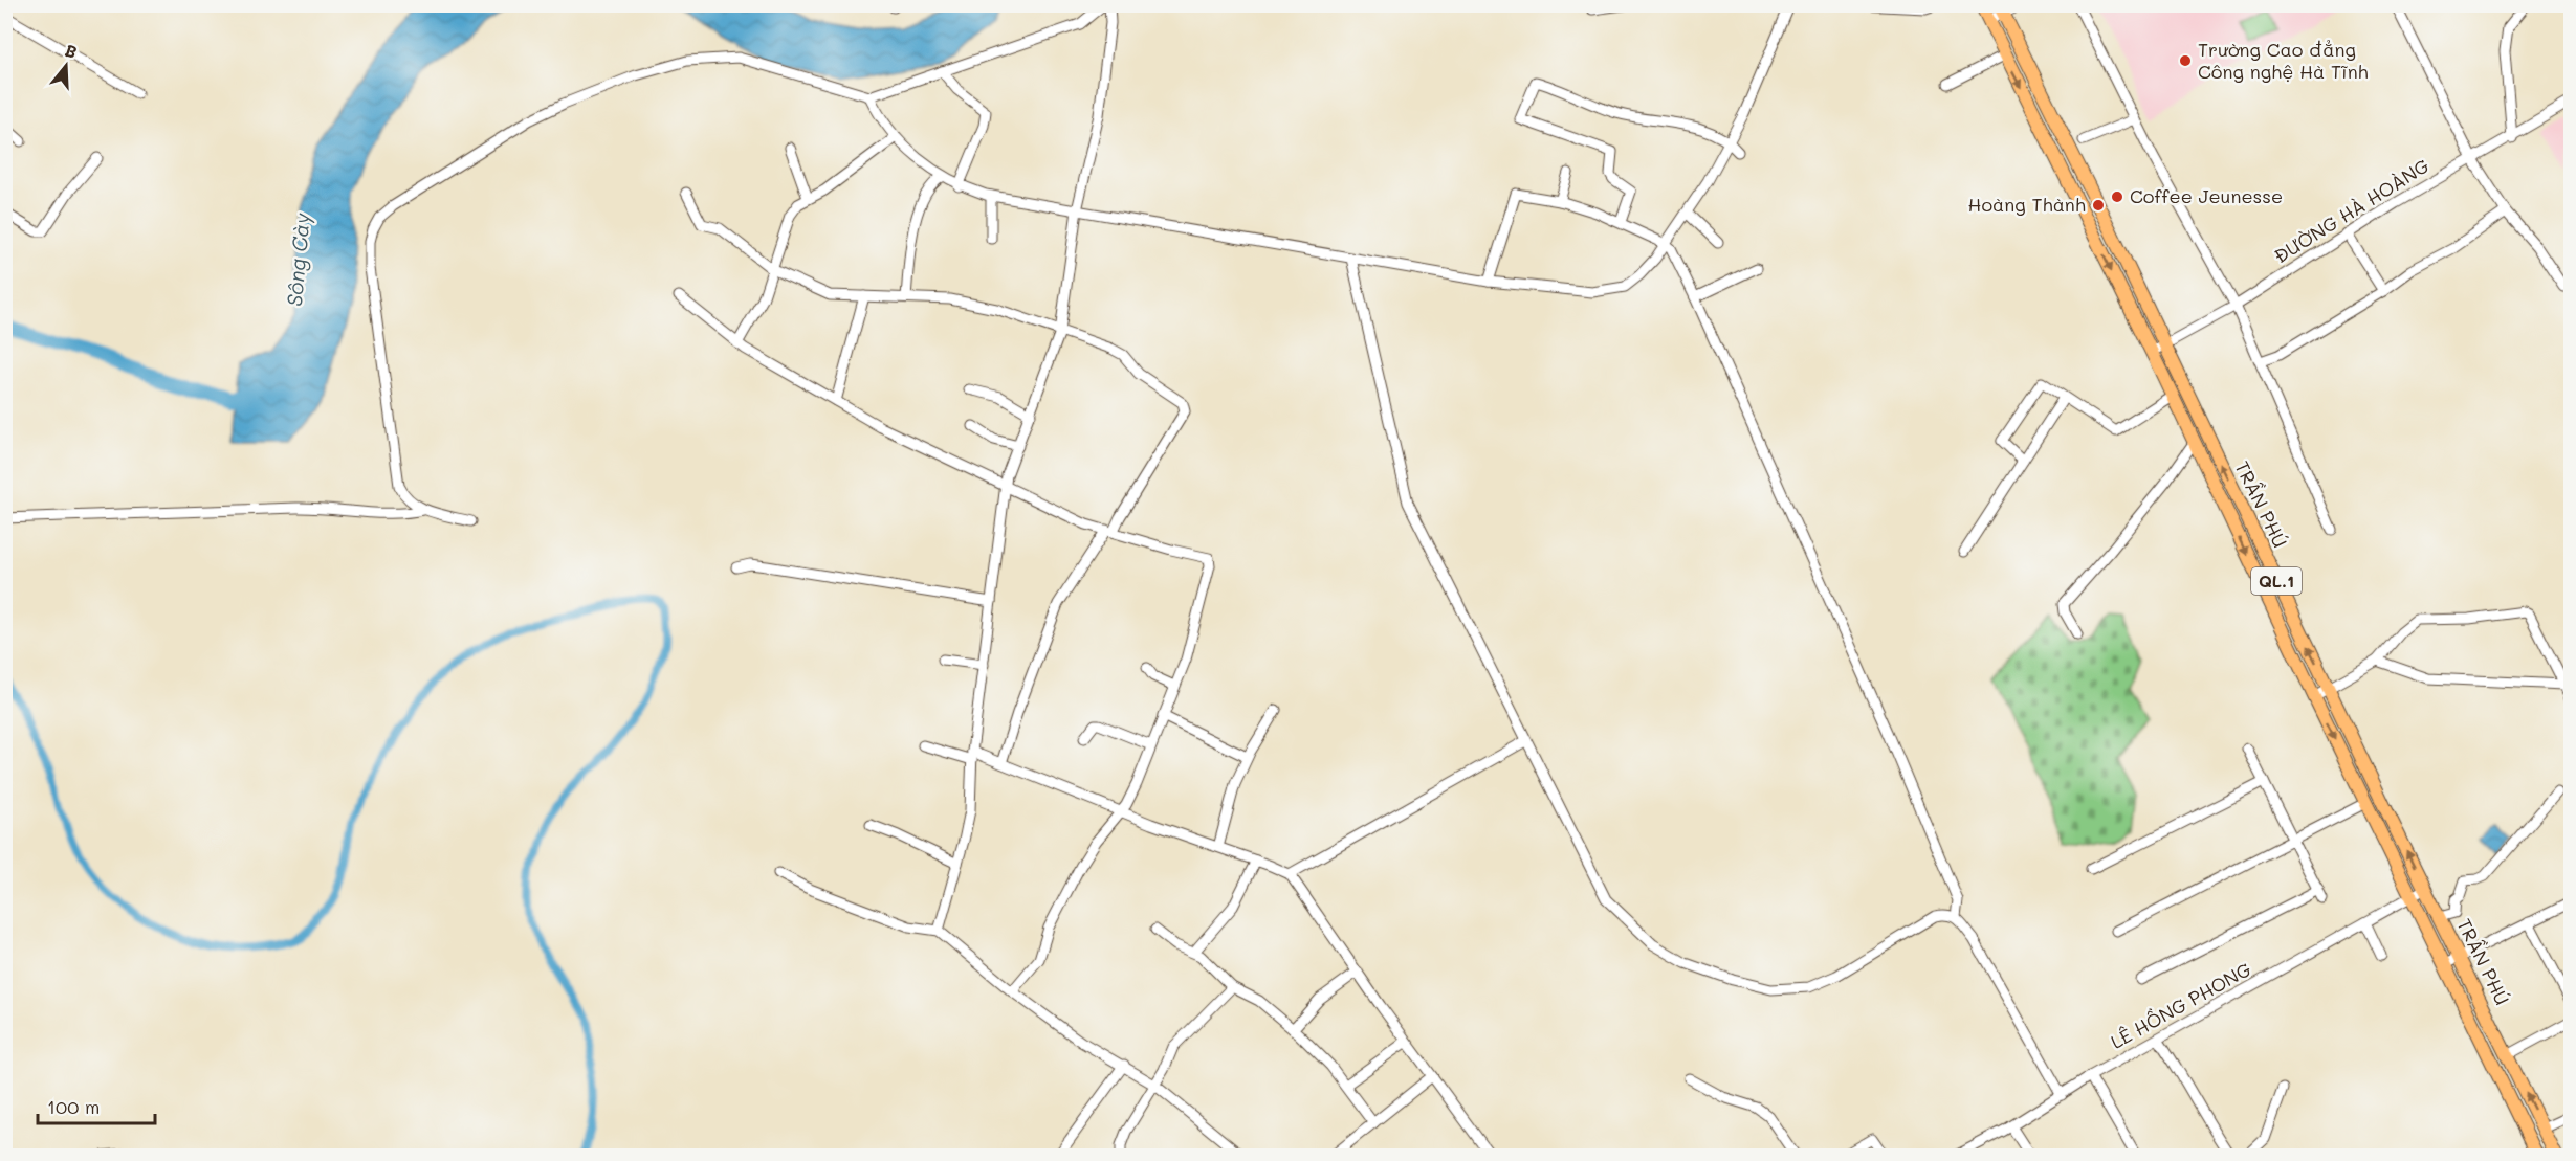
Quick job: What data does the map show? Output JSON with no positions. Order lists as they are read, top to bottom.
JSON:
{
  "streets": {
    "main road": ["TRẦN PHÚ", "QL.1"],
    "street": ["ĐƯỜNG HÀ HOÀNG", "LÊ HỒNG PHONG"]
  },
  "crossings": [
    ["ĐƯỜNG HÀ HOÀNG", "TRẦN PHÚ"],
    ["TRẦN PHÚ", "LÊ HỒNG PHONG"]
  ],
  "water": ["Sông Cày"],
  "places": ["Trường Cao đẳng Công nghệ Hà Tĩnh", "Coffee Jeunesse", "Hoàng Thành"],
  "scale_bar": "100 m",
  "north": "top"
}
